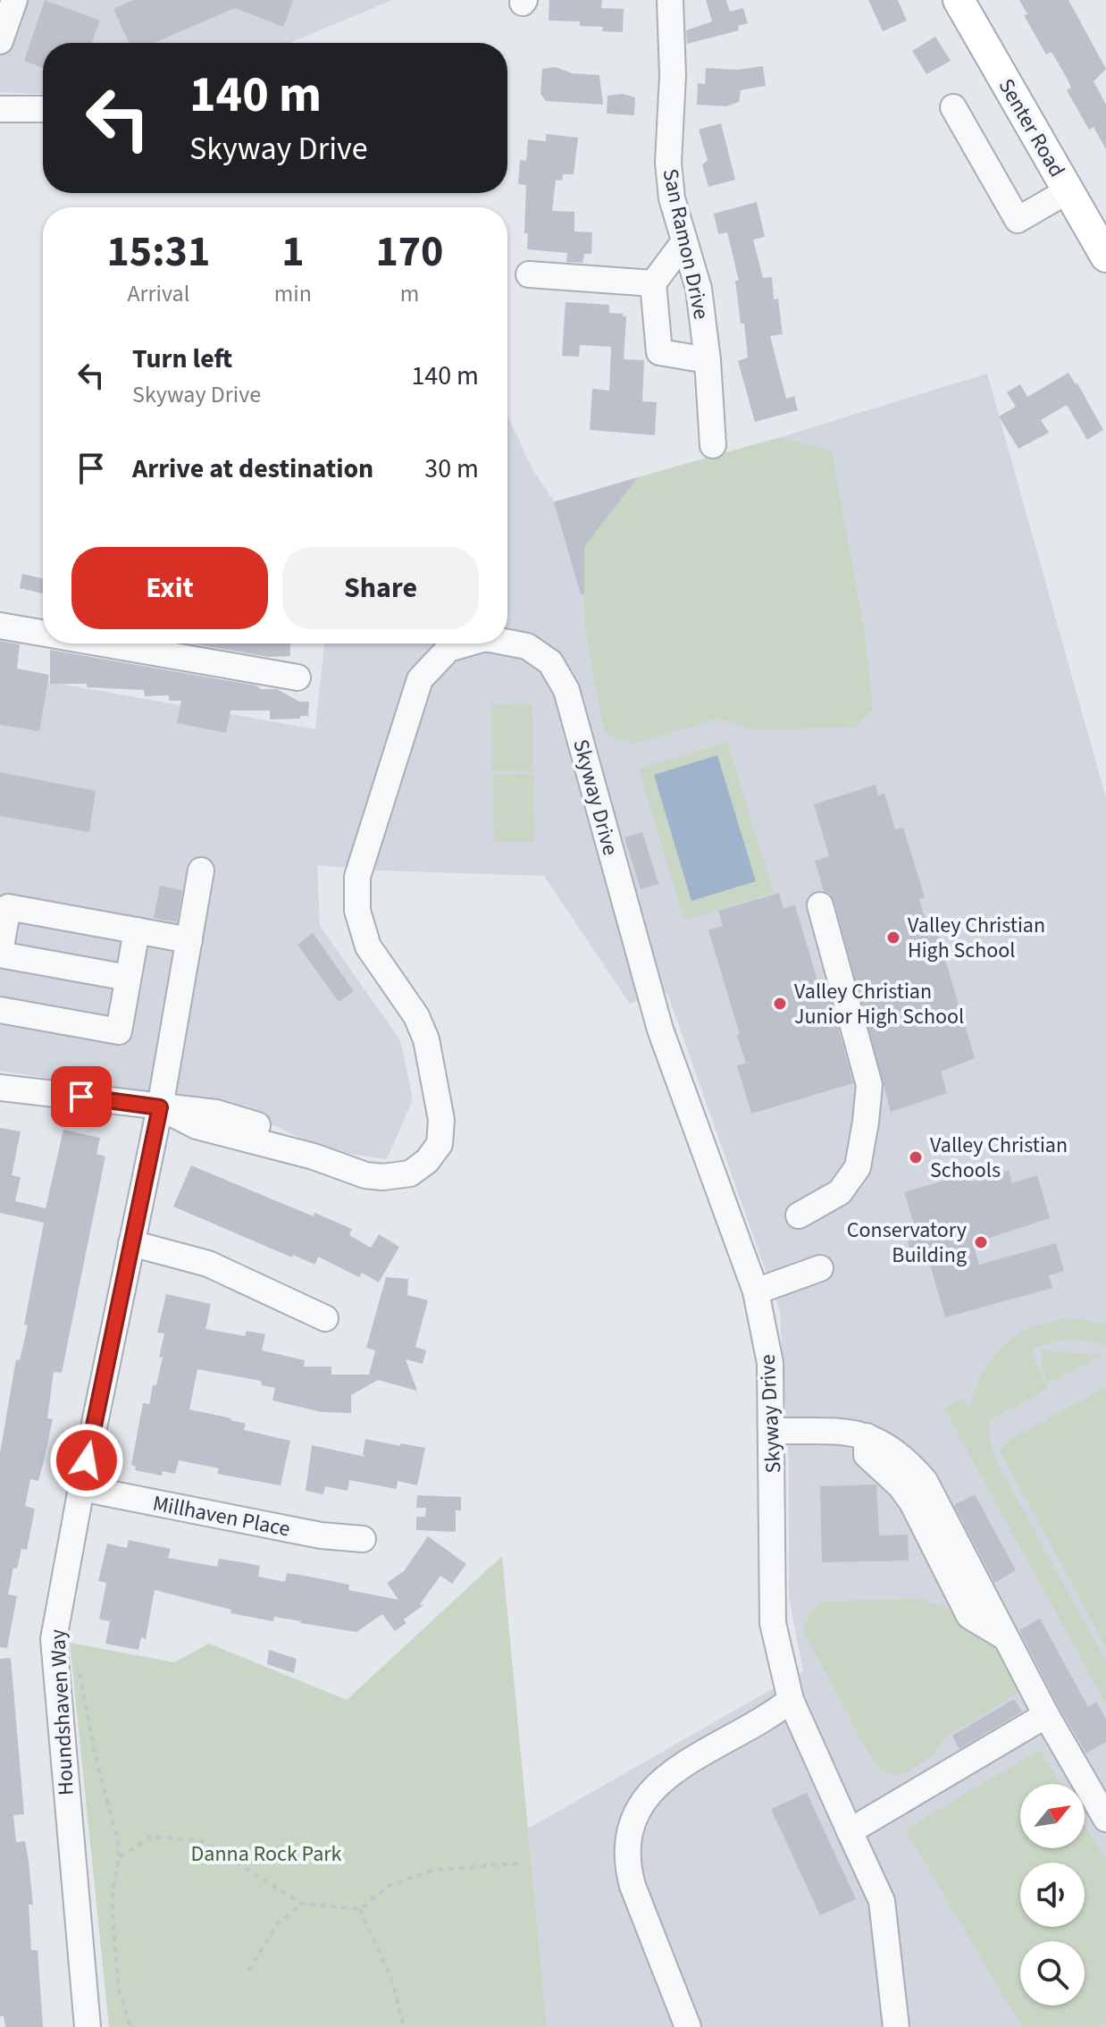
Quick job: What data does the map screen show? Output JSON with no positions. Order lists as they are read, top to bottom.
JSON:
{
  "streets": {
    "main road": ["Senter Road"],
    "street": [
      "San Ramon Drive",
      "Skyway Drive",
      "Millhaven Place",
      "Houndshaven Way"
    ]
  },
  "crossings": [
    ["Skyway Drive", "Houndshaven Way"],
    ["Millhaven Place", "Houndshaven Way"]
  ],
  "parks": ["Danna Rock Park"],
  "places": [
    "Valley Christian High School",
    "Valley Christian Junior High School",
    "Valley Christian Schools",
    "Conservatory Building"
  ],
  "north": "top right",
  "page": {
    "turn": ["140 m", "Skyway Drive"],
    "eta": [
      "15:31",
      "Arrival",
      "1",
      "min",
      "170",
      "m"
    ],
    "list": [
      {
        "name": "Turn left",
        "note": "Skyway Drive",
        "value": "140 m"
      },
      {
        "name": "Arrive at destination",
        "value": "30 m"
      }
    ],
    "buttons": ["Exit", "Share"]
  }
}
